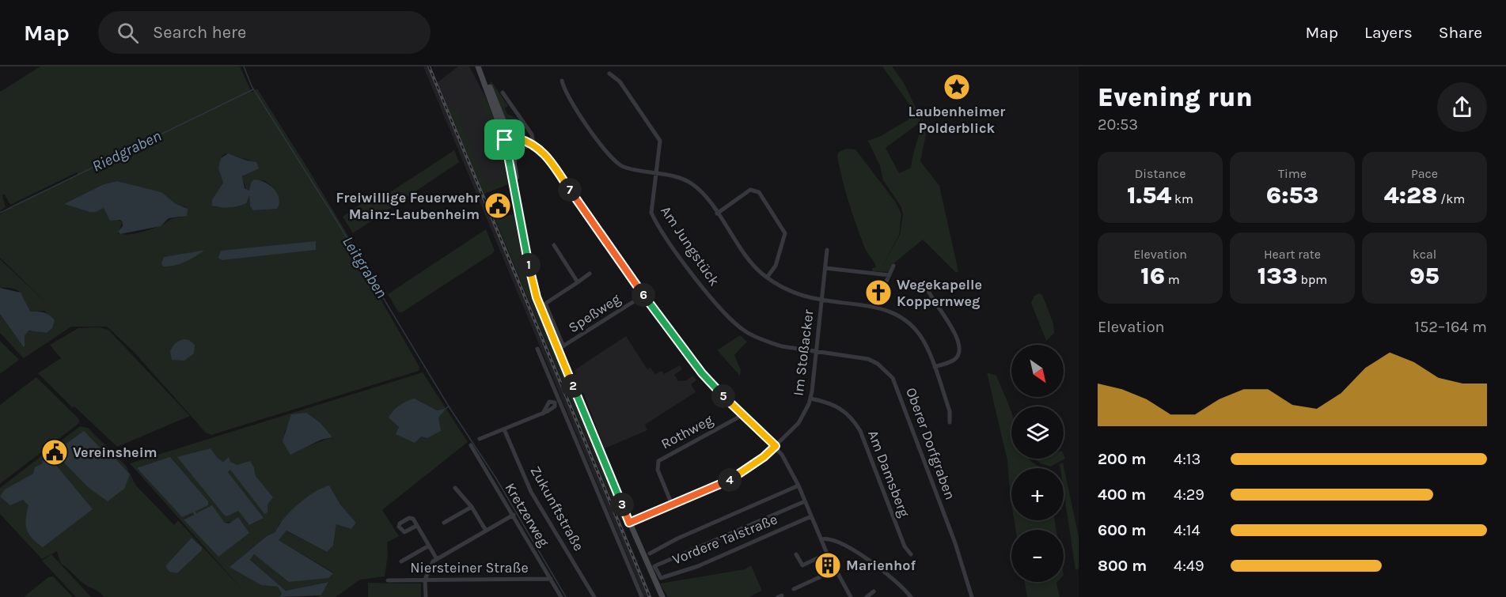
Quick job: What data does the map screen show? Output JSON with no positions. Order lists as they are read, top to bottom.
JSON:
{
  "streets": {
    "street": [
      "Am Jungstück",
      "Speßweg",
      "Im Stoßacker",
      "Rothweg",
      "Oberer Dorfgraben",
      "Am Damsberg",
      "Zukunftstraße",
      "Kretzerweg",
      "Vordere Talstraße",
      "Niersteiner Straße"
    ]
  },
  "crossings": [
    ["Am Jungstück", "Im Stoßacker"],
    ["Am Jungstück", "Oberer Dorfgraben"],
    ["Im Stoßacker", "Rothweg"],
    ["Im Stoßacker", "Oberer Dorfgraben"],
    ["Im Stoßacker", "Am Damsberg"],
    ["Kretzerweg", "Niersteiner Straße"]
  ],
  "water": ["Riedgraben", "Leitgraben"],
  "places": {
    "place": ["Laubenheimer Polderblick"],
    "public building": ["Freiwillige Feuerwehr Mainz-Laubenheim", "Vereinsheim"],
    "church": ["Wegekapelle Koppernweg"],
    "building": ["Marienhof"]
  },
  "north": "bottom right",
  "page": {
    "header": "Map",
    "search": "Search here",
    "nav": ["Map", "Layers", "Share"],
    "heading": ["Evening run", "20:53"],
    "stats": [
      ["Distance", "1.54 km"],
      ["Time", "6:53"],
      ["Pace", "4:28 /km"],
      ["Elevation", "16 m"],
      ["Heart rate", "133 bpm"],
      ["kcal", "95"]
    ],
    "pins": [
      "7",
      "1",
      "6",
      "2",
      "5",
      "4",
      "3"
    ],
    "chart": ["Elevation", "152–164 m"],
    "map_buttons": ["+", "−"],
    "list": [
      {
        "name": "200 m",
        "note": "4:13"
      },
      {
        "name": "400 m",
        "note": "4:29"
      },
      {
        "name": "600 m",
        "note": "4:14"
      },
      {
        "name": "800 m",
        "note": "4:49"
      }
    ]
  }
}
